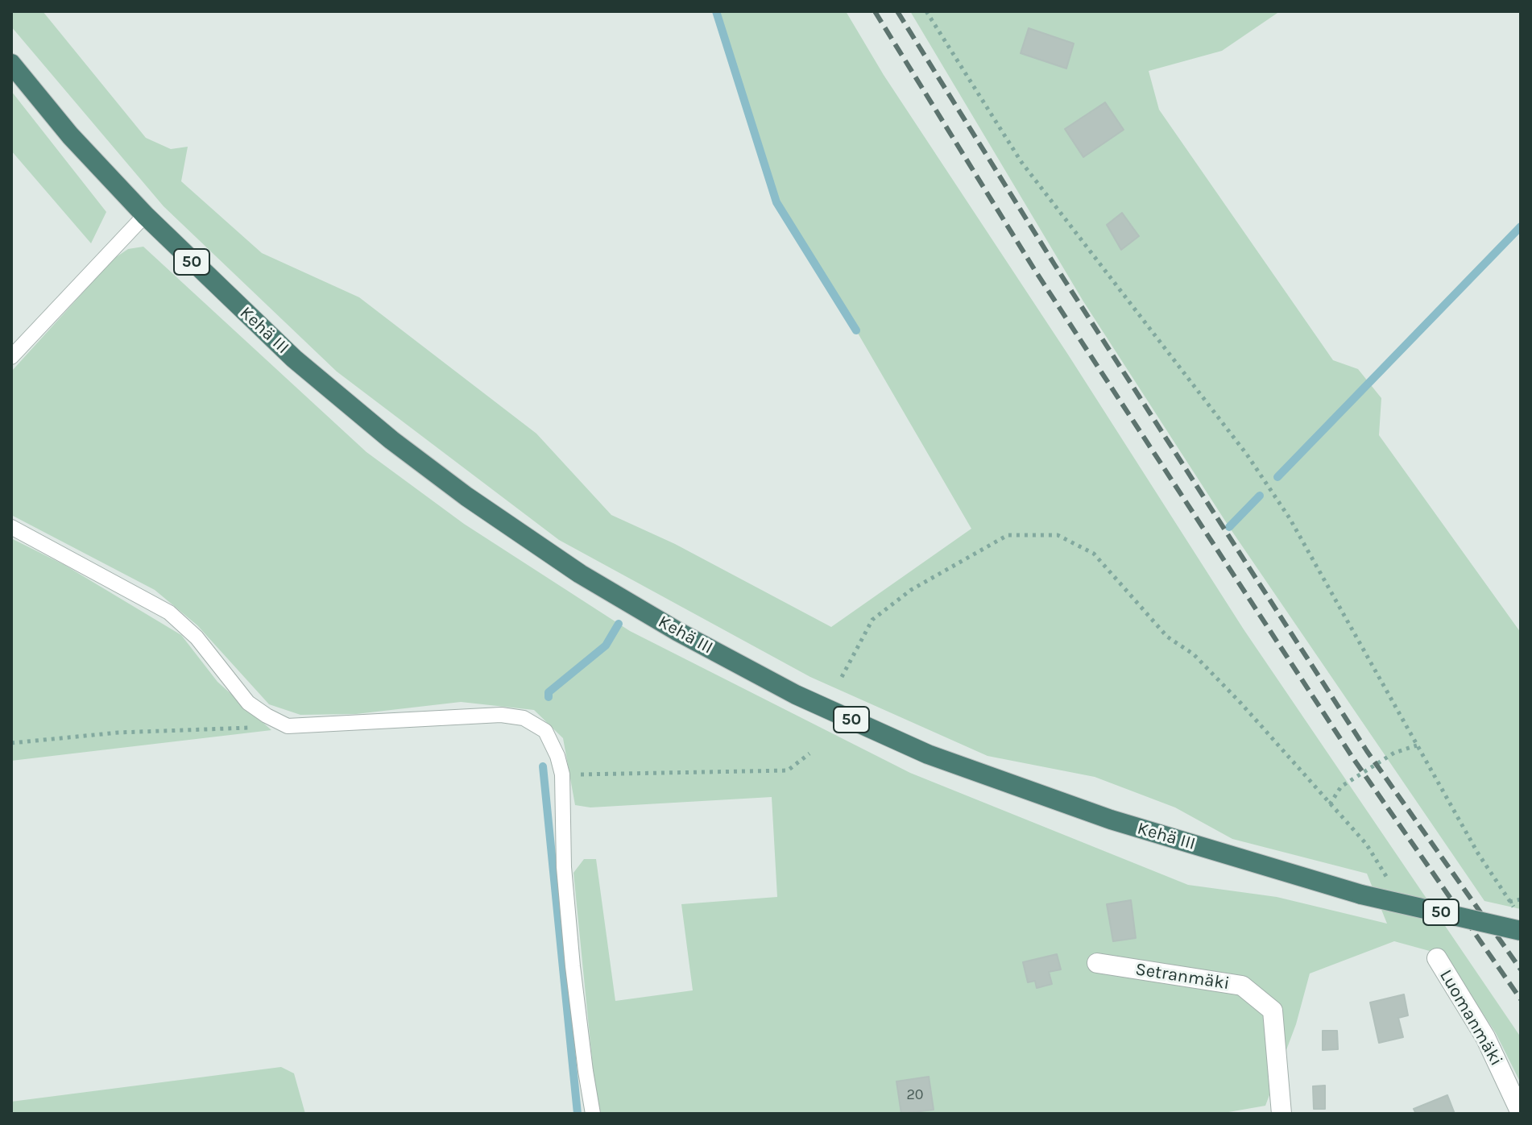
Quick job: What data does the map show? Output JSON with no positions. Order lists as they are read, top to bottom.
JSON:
{
  "streets": {
    "highway": ["50", "Kehä III"],
    "street": ["Setranmäki", "Luomanmäki"]
  },
  "house_numbers": ["20"]
}
